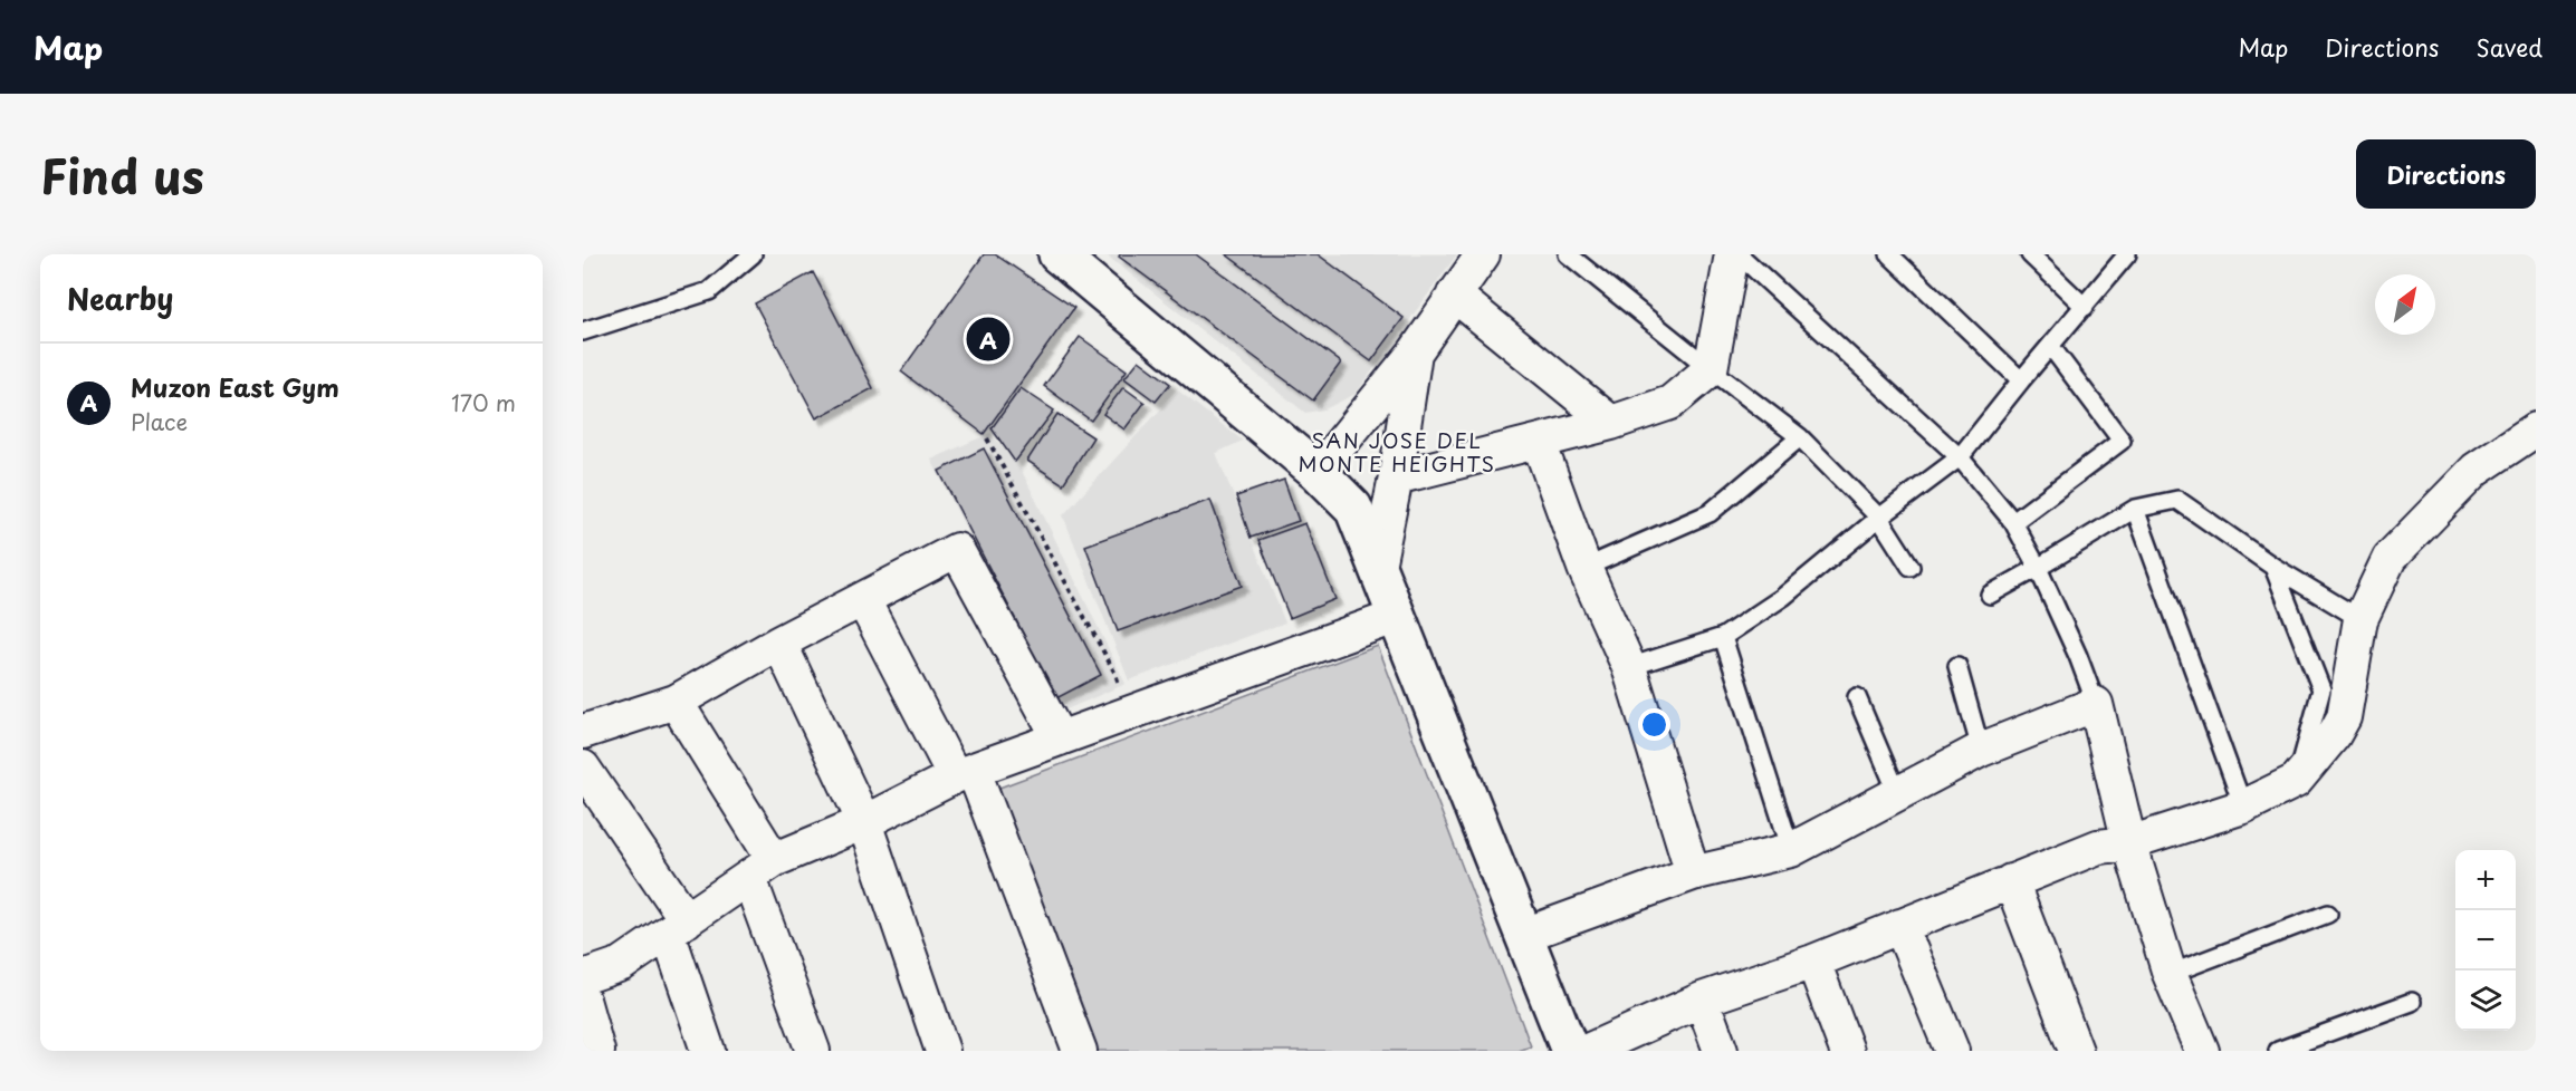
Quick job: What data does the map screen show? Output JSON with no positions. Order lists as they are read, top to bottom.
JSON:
{
  "districts": ["SAN JOSE DEL MONTE HEIGHTS"],
  "north": "top right",
  "page": {
    "header": "Map",
    "nav": ["Map", "Directions", "Saved"],
    "title": "Find us",
    "buttons": "Directions",
    "heading": "Nearby",
    "pins": "A",
    "list": [
      {
        "mark": "A",
        "name": "Muzon East Gym",
        "note": "Place",
        "value": "170 m"
      }
    ],
    "map_buttons": ["+", "−"]
  }
}
